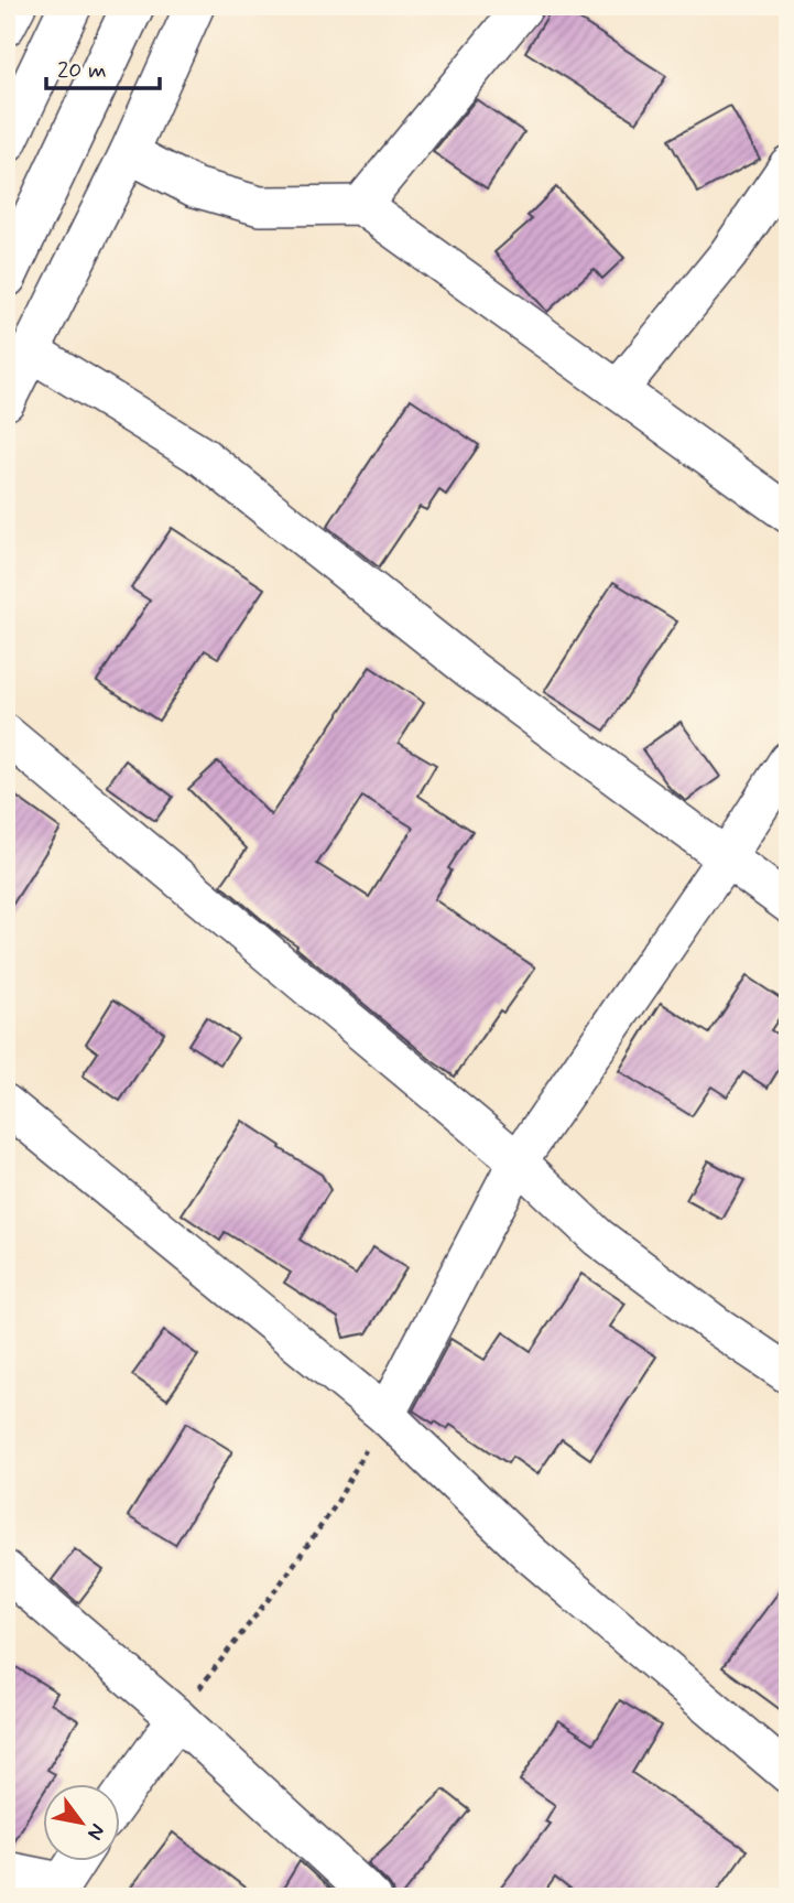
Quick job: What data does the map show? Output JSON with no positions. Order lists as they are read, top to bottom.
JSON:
{
  "scale_bar": "20 m",
  "north": "bottom right"
}
